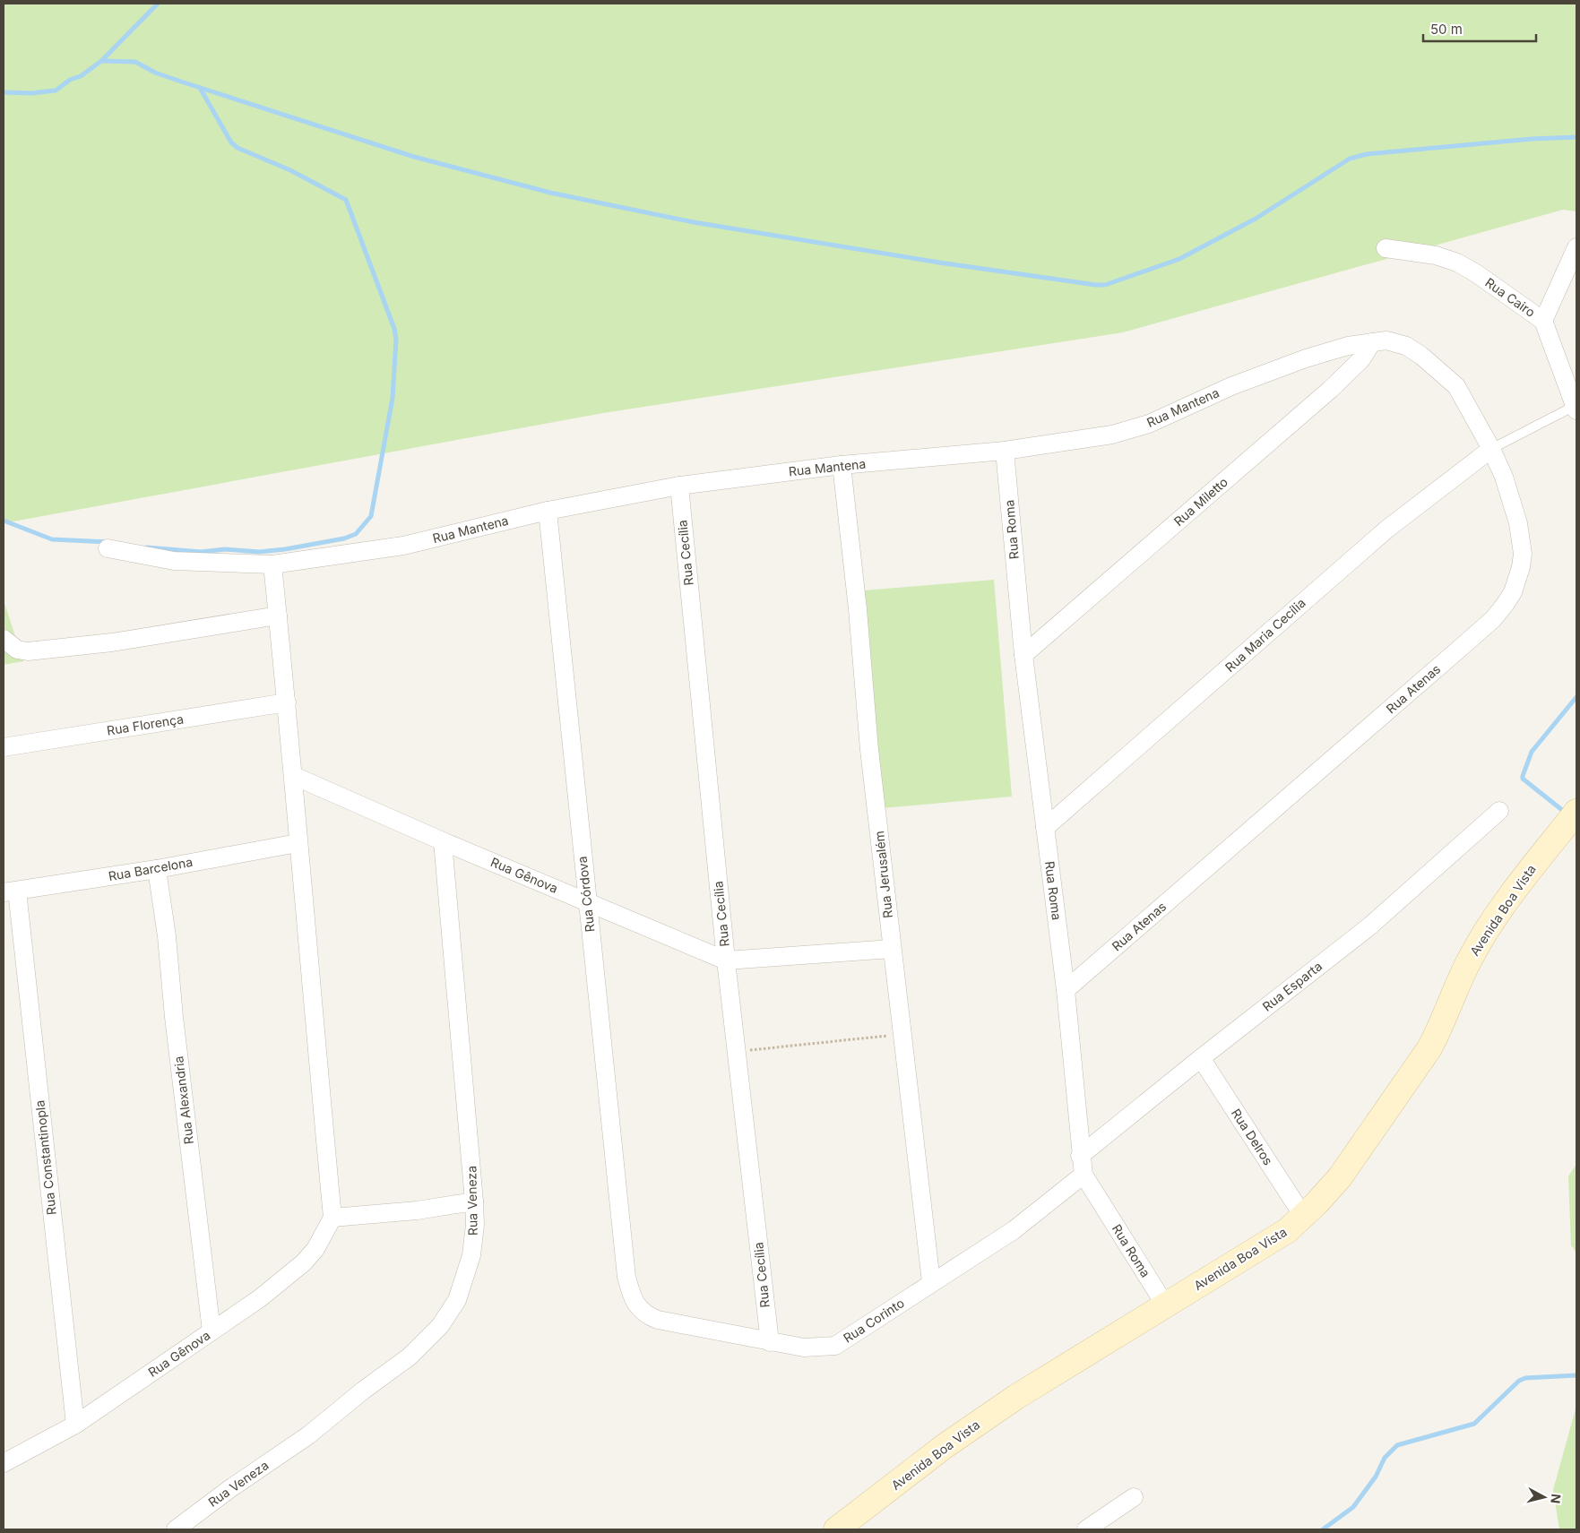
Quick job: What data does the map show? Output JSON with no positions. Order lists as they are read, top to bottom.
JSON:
{
  "streets": {
    "street": [
      "Rua Cairo",
      "Rua Mantena",
      "Rua Miletto",
      "Rua Roma",
      "Rua Cecília",
      "Rua Maria Cecília",
      "Rua Atenas",
      "Rua Florença",
      "Rua Barcelona",
      "Rua Jerusalém",
      "Rua Gênova",
      "Rua Córdova",
      "Avenida Boa Vista",
      "Rua Esparta",
      "Rua Alexandria",
      "Rua Delros",
      "Rua Constantinopla",
      "Rua Veneza",
      "Rua Corinto"
    ]
  },
  "crossings": [
    ["Rua Mantena", "Rua Miletto"],
    ["Rua Mantena", "Rua Roma"],
    ["Rua Mantena", "Rua Cecília"],
    ["Rua Mantena", "Rua Atenas"],
    ["Rua Mantena", "Rua Jerusalém"],
    ["Rua Mantena", "Rua Córdova"],
    ["Rua Miletto", "Rua Roma"],
    ["Rua Miletto", "Rua Atenas"],
    ["Rua Roma", "Rua Maria Cecília"],
    ["Rua Roma", "Rua Atenas"],
    ["Rua Roma", "Avenida Boa Vista"],
    ["Rua Roma", "Rua Esparta"],
    ["Rua Roma", "Rua Corinto"],
    ["Rua Cecília", "Rua Gênova"],
    ["Rua Cecília", "Rua Corinto"],
    ["Rua Maria Cecília", "Rua Atenas"],
    ["Rua Barcelona", "Rua Alexandria"],
    ["Rua Barcelona", "Rua Constantinopla"],
    ["Rua Jerusalém", "Rua Gênova"],
    ["Rua Jerusalém", "Rua Corinto"],
    ["Rua Gênova", "Rua Córdova"],
    ["Rua Gênova", "Rua Alexandria"],
    ["Rua Gênova", "Rua Constantinopla"],
    ["Rua Gênova", "Rua Veneza"],
    ["Rua Córdova", "Rua Corinto"],
    ["Avenida Boa Vista", "Rua Delros"],
    ["Rua Esparta", "Rua Delros"]
  ],
  "scale_bar": "50 m",
  "north": "right"
}
